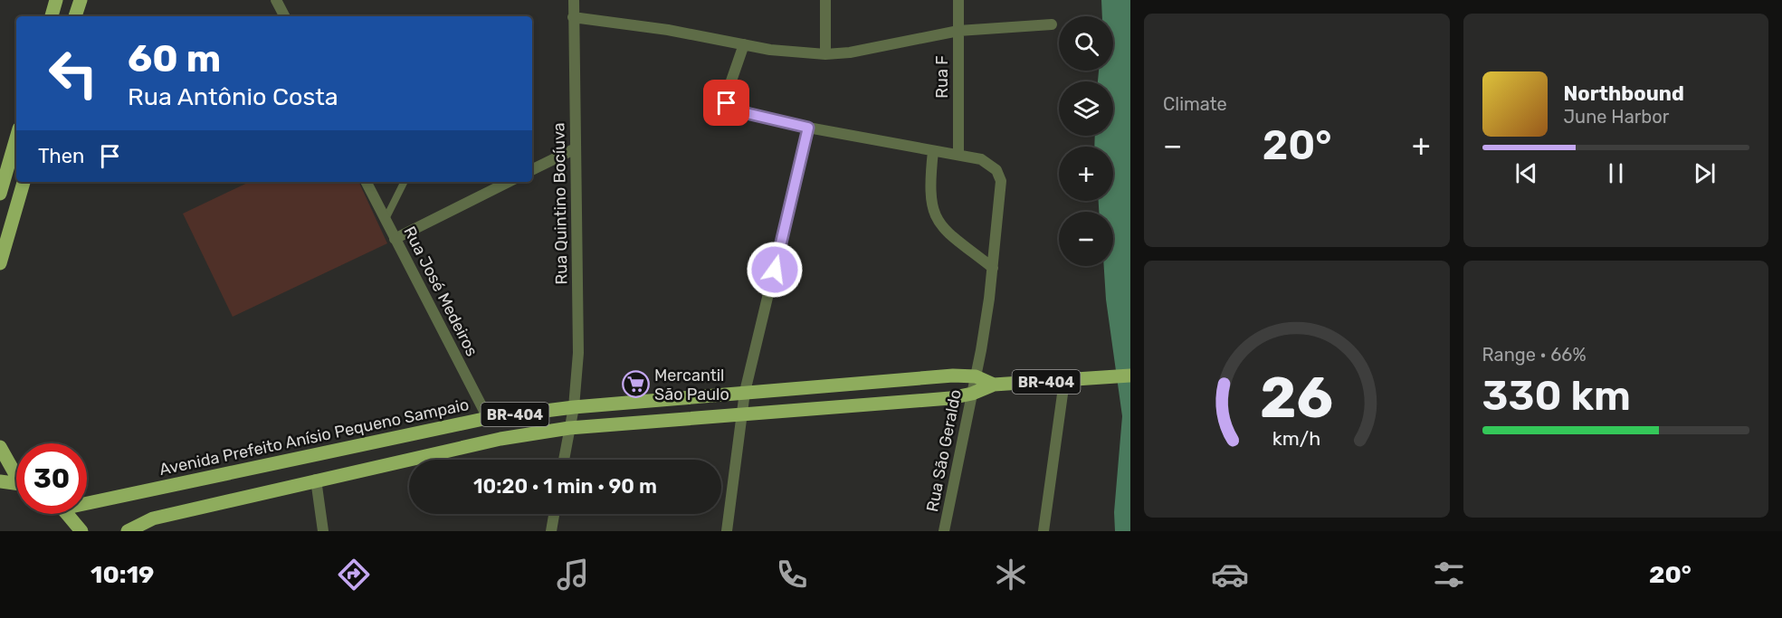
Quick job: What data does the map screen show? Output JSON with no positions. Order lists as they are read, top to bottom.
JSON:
{
  "streets": {
    "main road": ["BR-404", "Avenida Prefeito Anísio Pequeno Sampaio"],
    "street": [
      "Rua F",
      "Rua Quintino Bocíuva",
      "Rua José Medeiros",
      "Rua São Geraldo"
    ]
  },
  "crossings": [
    ["Rua F", "Rua São Geraldo"],
    ["Rua Quintino Bocíuva", "Avenida Prefeito Anísio Pequeno Sampaio"],
    ["Rua José Medeiros", "Avenida Prefeito Anísio Pequeno Sampaio"],
    ["Avenida Prefeito Anísio Pequeno Sampaio", "Rua São Geraldo"]
  ],
  "places": {
    "supermarket": ["Mercantil São Paulo"]
  },
  "page": {
    "tile": [
      "Climate",
      ["Range · 66%", "330 km"]
    ],
    "map_buttons": ["+", "−"],
    "turn": ["60 m", "Rua Antônio Costa"],
    "song": ["Northbound", "June Harbor"],
    "heat": ["−", "20°", "+"],
    "then": "Then",
    "limit": "30",
    "trip": "10:20 · 1 min · 90 m",
    "tabs": ["10:19", "20°"],
    "gauge": ["26", "km/h"]
  }
}
